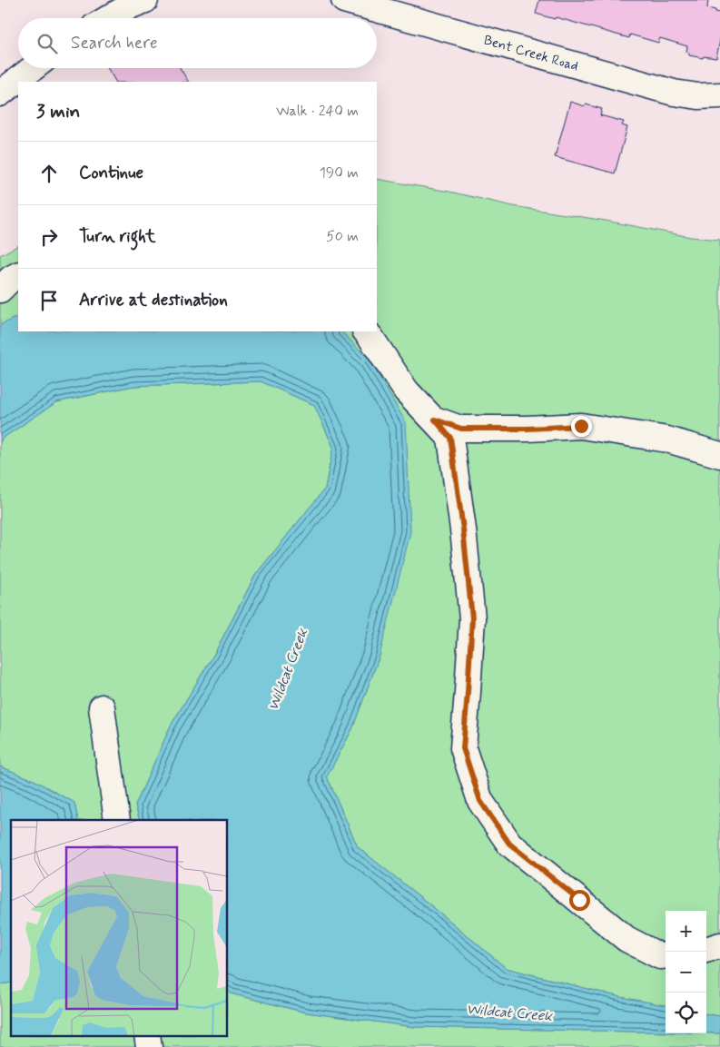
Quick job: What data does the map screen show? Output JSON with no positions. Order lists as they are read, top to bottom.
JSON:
{
  "streets": {
    "street": ["Bent Creek Road"]
  },
  "water": ["Wildcat Creek"],
  "page": {
    "search": "Search here",
    "heading": ["3 min", "Walk · 240 m"],
    "list": [
      ["Continue", "190 m"],
      ["Turn right", "50 m"],
      "Arrive at destination"
    ],
    "map_buttons": ["+", "−"]
  }
}
